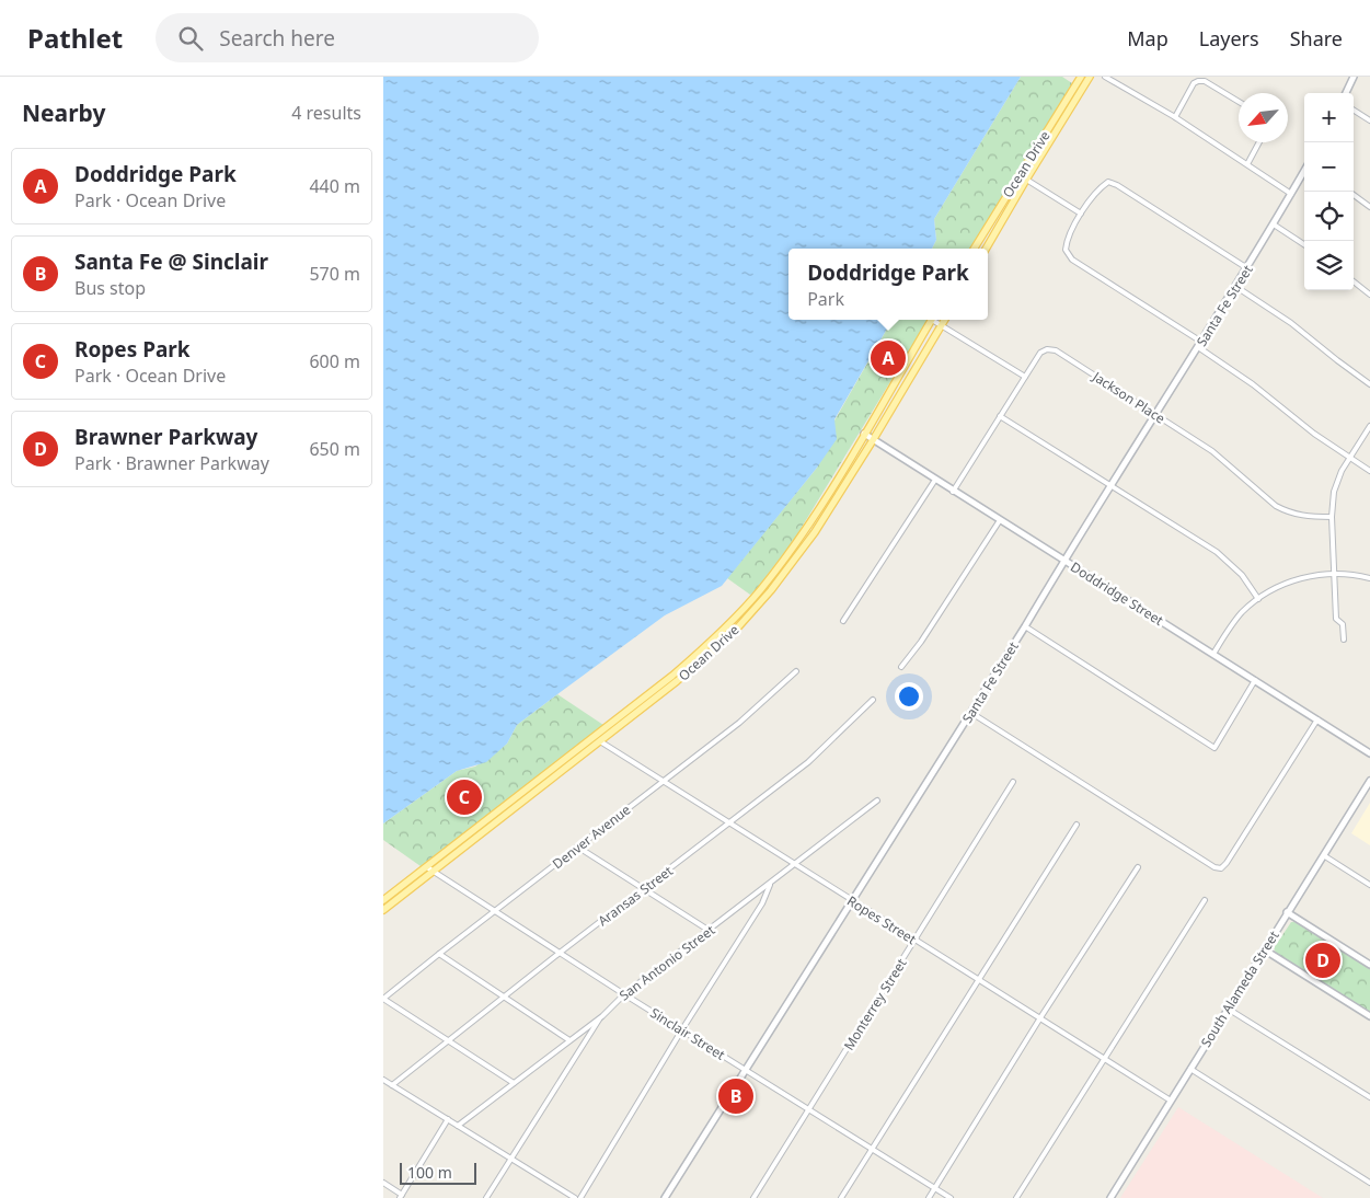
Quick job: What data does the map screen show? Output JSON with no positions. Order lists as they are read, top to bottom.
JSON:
{
  "streets": {
    "main road": [
      "Ocean Drive",
      "Santa Fe Street",
      "Doddridge Street",
      "South Alameda Street"
    ],
    "street": [
      "Jackson Place",
      "Denver Avenue",
      "Aransas Street",
      "Ropes Street",
      "San Antonio Street",
      "Monterrey Street",
      "Sinclair Street"
    ]
  },
  "crossings": [
    ["Ocean Drive", "Doddridge Street"],
    ["Ocean Drive", "Ropes Street"],
    ["Ocean Drive", "Sinclair Street"],
    ["Santa Fe Street", "Jackson Place"],
    ["Santa Fe Street", "Doddridge Street"],
    ["Santa Fe Street", "Ropes Street"],
    ["Santa Fe Street", "Sinclair Street"],
    ["Denver Avenue", "Ropes Street"],
    ["Denver Avenue", "Sinclair Street"],
    ["Aransas Street", "Ropes Street"],
    ["Aransas Street", "Sinclair Street"],
    ["Ropes Street", "San Antonio Street"],
    ["Ropes Street", "South Alameda Street"],
    ["Ropes Street", "Monterrey Street"],
    ["San Antonio Street", "Sinclair Street"],
    ["Monterrey Street", "Sinclair Street"]
  ],
  "scale_bar": "100 m",
  "north": "bottom left",
  "page": {
    "header": "Pathlet",
    "search": "Search here",
    "nav": ["Map", "Layers", "Share"],
    "heading": ["Nearby", "4 results"],
    "map_buttons": ["+", "−"],
    "list": [
      {
        "mark": "A",
        "name": "Doddridge Park",
        "note": "Park · Ocean Drive",
        "value": "440 m"
      },
      {
        "mark": "B",
        "name": "Santa Fe @ Sinclair",
        "note": "Bus stop",
        "value": "570 m"
      },
      {
        "mark": "C",
        "name": "Ropes Park",
        "note": "Park · Ocean Drive",
        "value": "600 m"
      },
      {
        "mark": "D",
        "name": "Brawner Parkway",
        "note": "Park · Brawner Parkway",
        "value": "650 m"
      }
    ],
    "popup": ["Doddridge Park", "Park"],
    "pins": [
      "A",
      "C",
      "D",
      "B"
    ],
    "scale": "100 m"
  }
}
